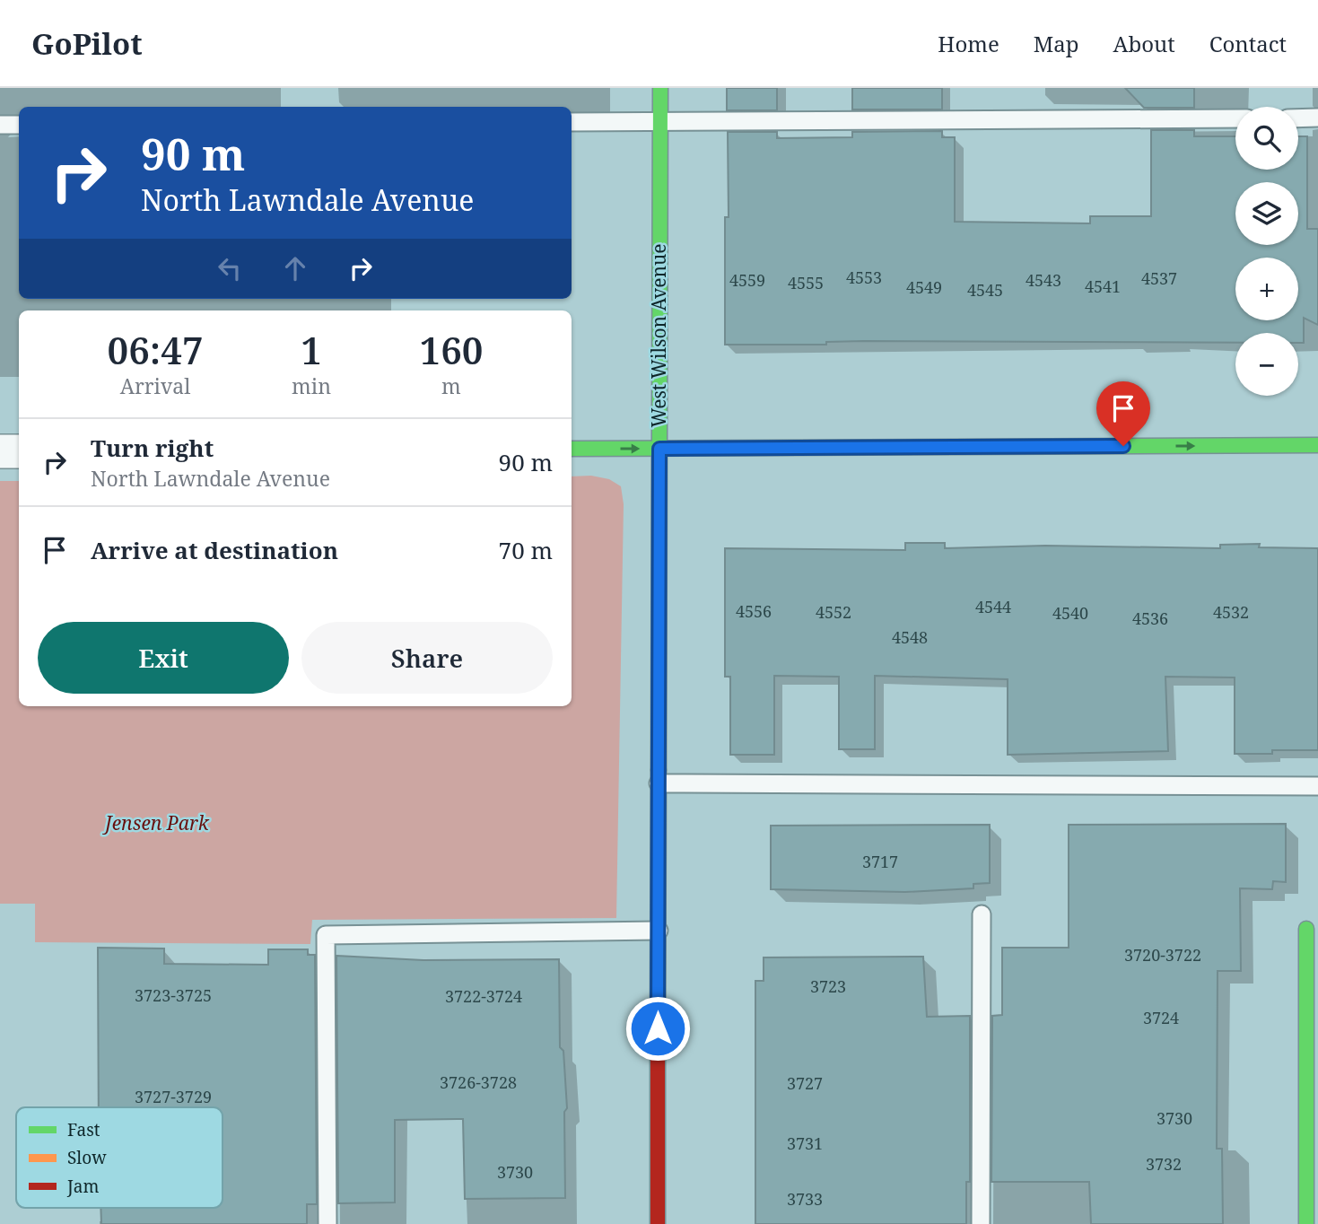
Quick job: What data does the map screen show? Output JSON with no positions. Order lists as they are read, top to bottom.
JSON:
{
  "streets": {
    "street": ["West Wilson Avenue"]
  },
  "parks": ["Jensen Park"],
  "house_numbers": [
    "4553",
    "4537",
    "4559",
    "4543",
    "4555",
    "4541",
    "4549",
    "4545",
    "4544",
    "4556",
    "4552",
    "4532",
    "4540",
    "4536",
    "4548",
    "3717",
    "3720-3722",
    "3723",
    "3723-3725",
    "3722-3724",
    "3724",
    "3726-3728",
    "3727",
    "3727-3729",
    "3730",
    "3731",
    "3732",
    "3730",
    "3733"
  ],
  "legend": ["Fast", "Slow", "Jam"],
  "page": {
    "header": "GoPilot",
    "nav": [
      "Home",
      "Map",
      "About",
      "Contact"
    ],
    "map_buttons": ["+", "−"],
    "turn": ["90 m", "North Lawndale Avenue"],
    "eta": [
      "06:47",
      "Arrival",
      "1",
      "min",
      "160",
      "m"
    ],
    "list": [
      {
        "name": "Turn right",
        "note": "North Lawndale Avenue",
        "value": "90 m"
      },
      {
        "name": "Arrive at destination",
        "value": "70 m"
      }
    ],
    "buttons": ["Exit", "Share"]
  }
}
